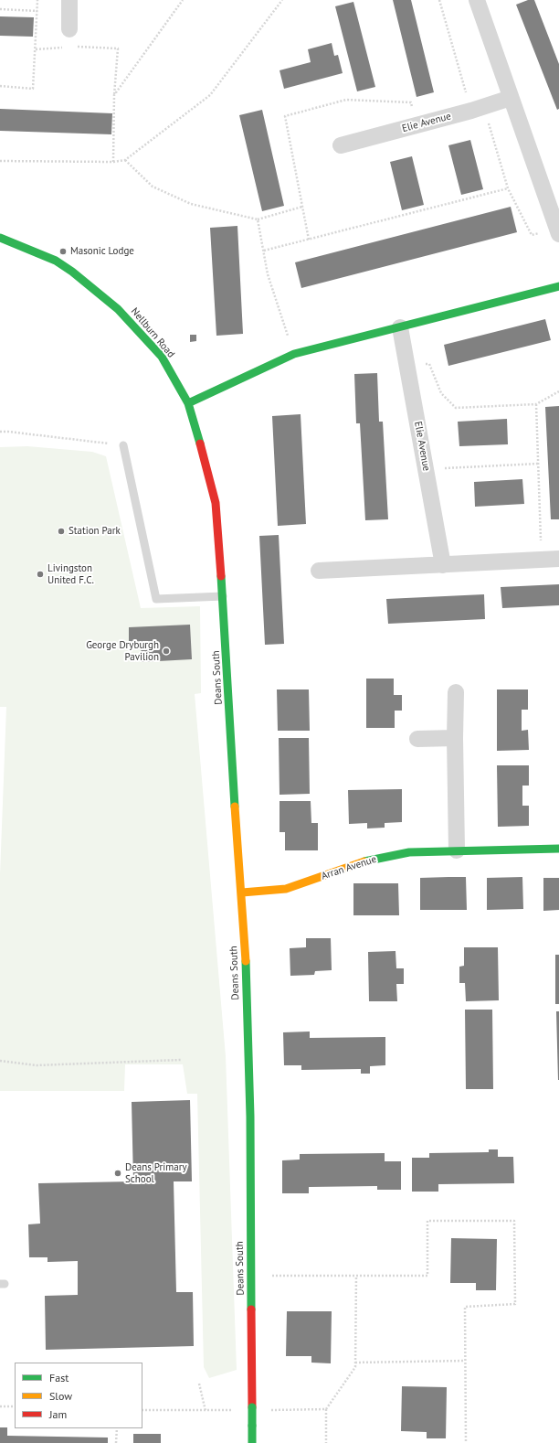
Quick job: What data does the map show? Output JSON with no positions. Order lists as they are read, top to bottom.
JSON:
{
  "streets": {
    "street": [
      "Elie Avenue",
      "Nellburn Road",
      "Deans South",
      "Arran Avenue"
    ]
  },
  "crossings": [
    ["Nellburn Road", "Deans South"],
    ["Deans South", "Arran Avenue"]
  ],
  "places": [
    "Masonic Lodge",
    "Station Park",
    "Livingston United F.C.",
    "George Dryburgh Pavilion",
    "Deans Primary School"
  ],
  "legend": ["Fast", "Slow", "Jam"]
}
